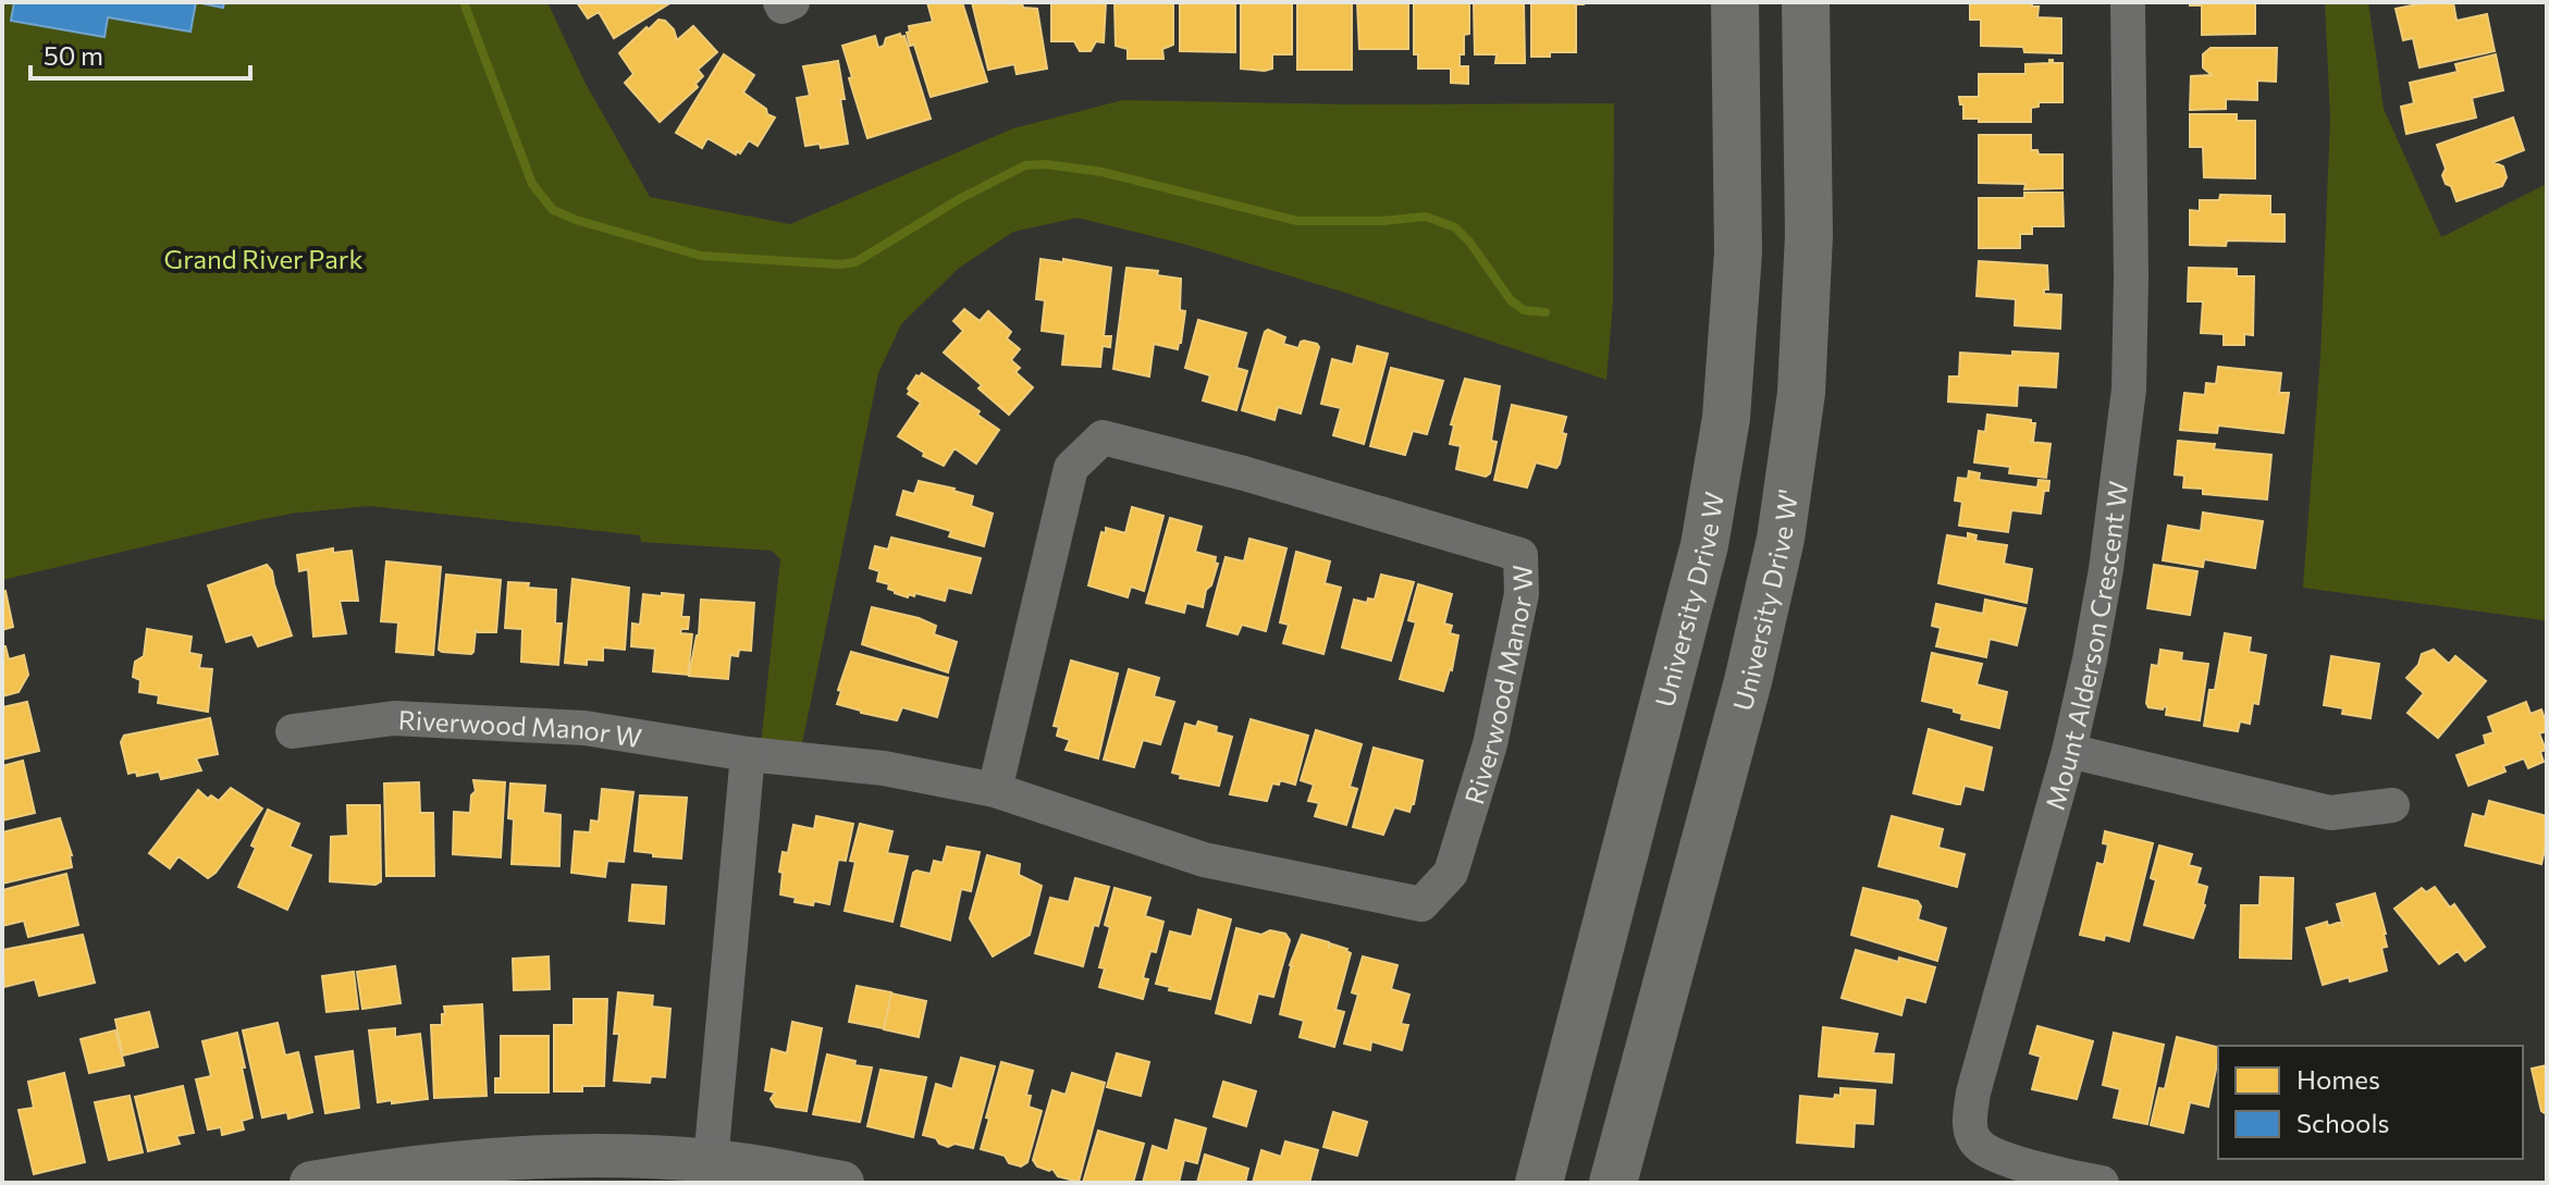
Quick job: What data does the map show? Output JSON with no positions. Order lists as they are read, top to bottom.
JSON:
{
  "streets": {
    "main road": ["University Drive W", "University Drive W'"],
    "street": ["Mount Alderson Crescent W", "Riverwood Manor W"]
  },
  "parks": ["Grand River Park"],
  "legend": ["Homes", "Schools"],
  "scale_bar": "50 m"
}
